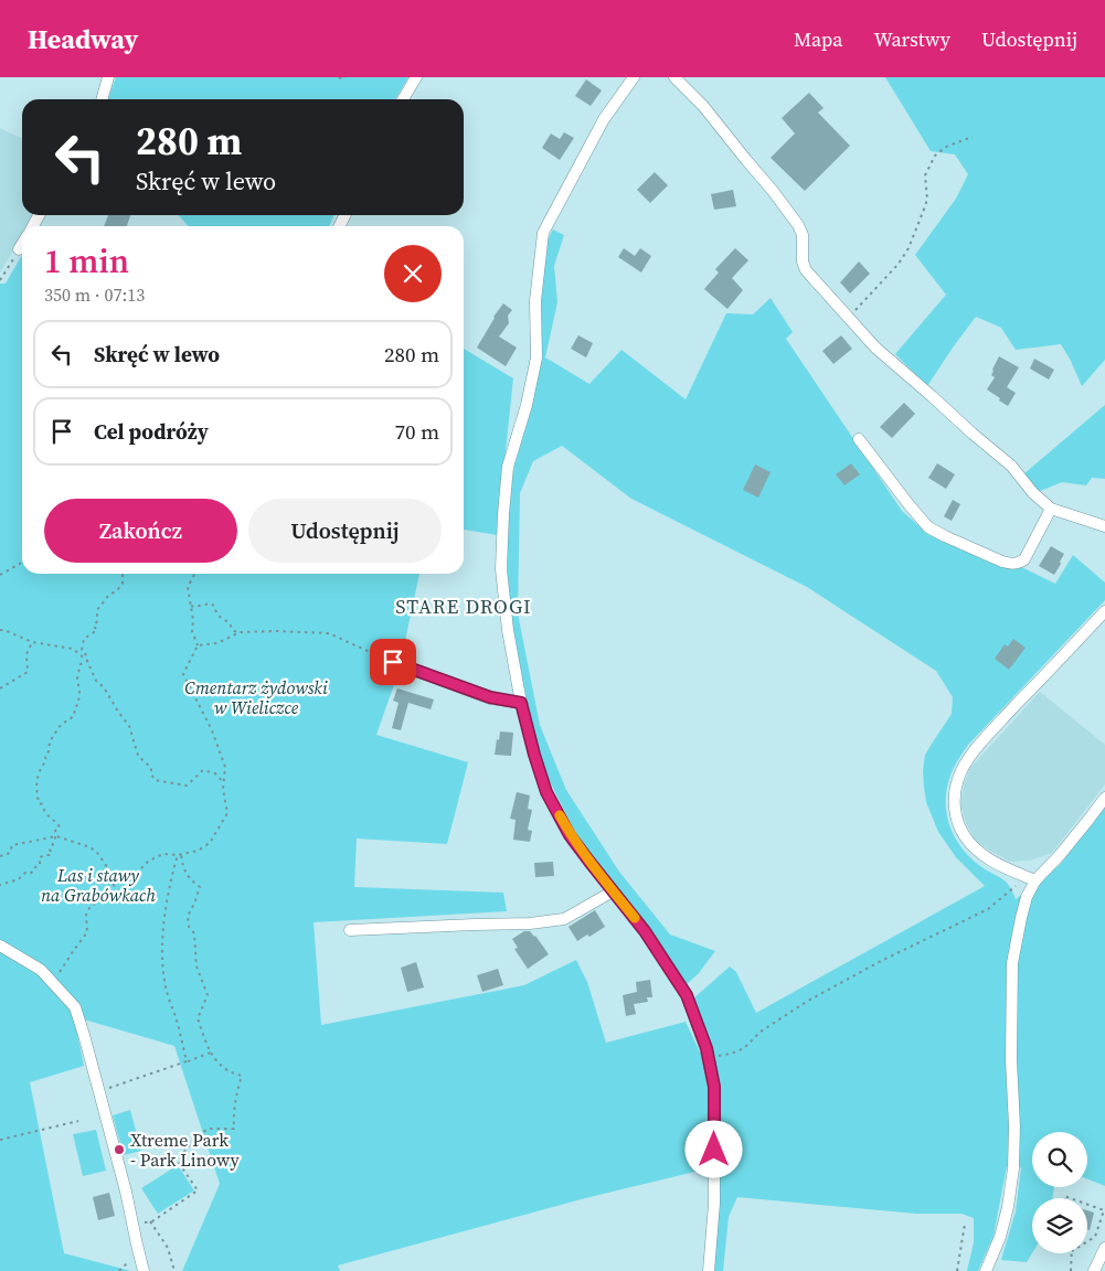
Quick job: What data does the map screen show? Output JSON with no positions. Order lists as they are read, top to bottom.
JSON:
{
  "districts": ["STARE DROGI"],
  "parks": ["Cmentarz żydowski w Wieliczce", "Las i stawy na Grabówkach"],
  "places": ["Xtreme Park - Park Linowy"],
  "page": {
    "header": "Headway",
    "nav": ["Mapa", "Warstwy", "Udostępnij"],
    "turn": ["280 m", "Skręć w lewo"],
    "heading": ["1 min", "350 m · 07:13"],
    "list": [
      {
        "name": "Skręć w lewo",
        "value": "280 m"
      },
      {
        "name": "Cel podróży",
        "value": "70 m"
      }
    ],
    "buttons": ["Zakończ", "Udostępnij"]
  }
}
